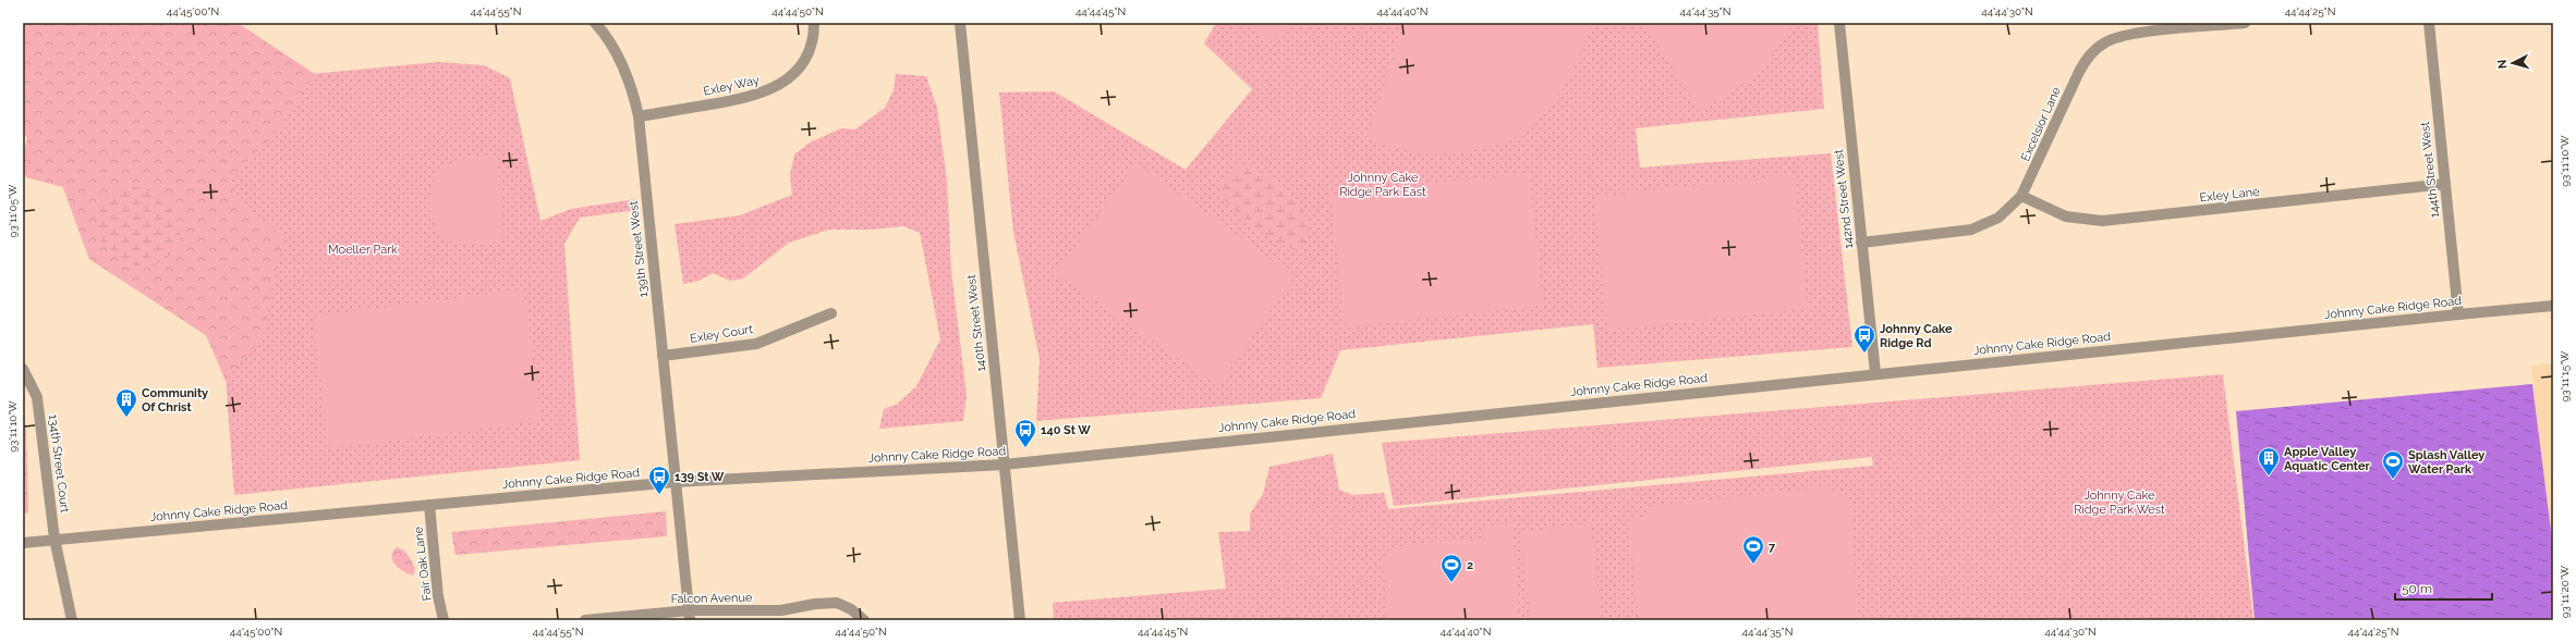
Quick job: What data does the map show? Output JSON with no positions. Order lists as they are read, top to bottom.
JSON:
{
  "streets": {
    "street": [
      "Exley Way",
      "Excelsior Lane",
      "144th Street West",
      "Exley Lane",
      "142nd Street West",
      "139th Street West",
      "Johnny Cake Ridge Road",
      "140th Street West",
      "Exley Court",
      "134th Street Court",
      "Fair Oak Lane",
      "Falcon Avenue"
    ]
  },
  "crossings": [
    ["Exley Way", "139th Street West"],
    ["Excelsior Lane", "Exley Lane"],
    ["Excelsior Lane", "142nd Street West"],
    ["144th Street West", "Exley Lane"],
    ["144th Street West", "Johnny Cake Ridge Road"],
    ["142nd Street West", "Johnny Cake Ridge Road"],
    ["139th Street West", "Johnny Cake Ridge Road"],
    ["139th Street West", "Exley Court"],
    ["139th Street West", "Falcon Avenue"],
    ["Johnny Cake Ridge Road", "140th Street West"],
    ["Johnny Cake Ridge Road", "134th Street Court"],
    ["Johnny Cake Ridge Road", "Fair Oak Lane"]
  ],
  "parks": ["Johnny Cake Ridge Park East", "Moeller Park", "Johnny Cake Ridge Park West"],
  "places": {
    "bus stop": ["Johnny Cake Ridge Rd", "140 St W", "139 St W"],
    "building": ["Community Of Christ", "Apple Valley Aquatic Center"],
    "sports": ["Splash Valley Water Park", "7", "2"]
  },
  "scale_bar": "50 m",
  "north": "left",
  "coordinates": [
    "44°45'00\"N",
    "44°44'55\"N",
    "44°44'50\"N",
    "44°44'45\"N",
    "44°44'40\"N",
    "44°44'35\"N",
    "44°44'30\"N",
    "44°44'25\"N",
    "93°11'10\"W",
    "93°11'05\"W",
    "93°11'15\"W",
    "93°11'20\"W"
  ]
}
